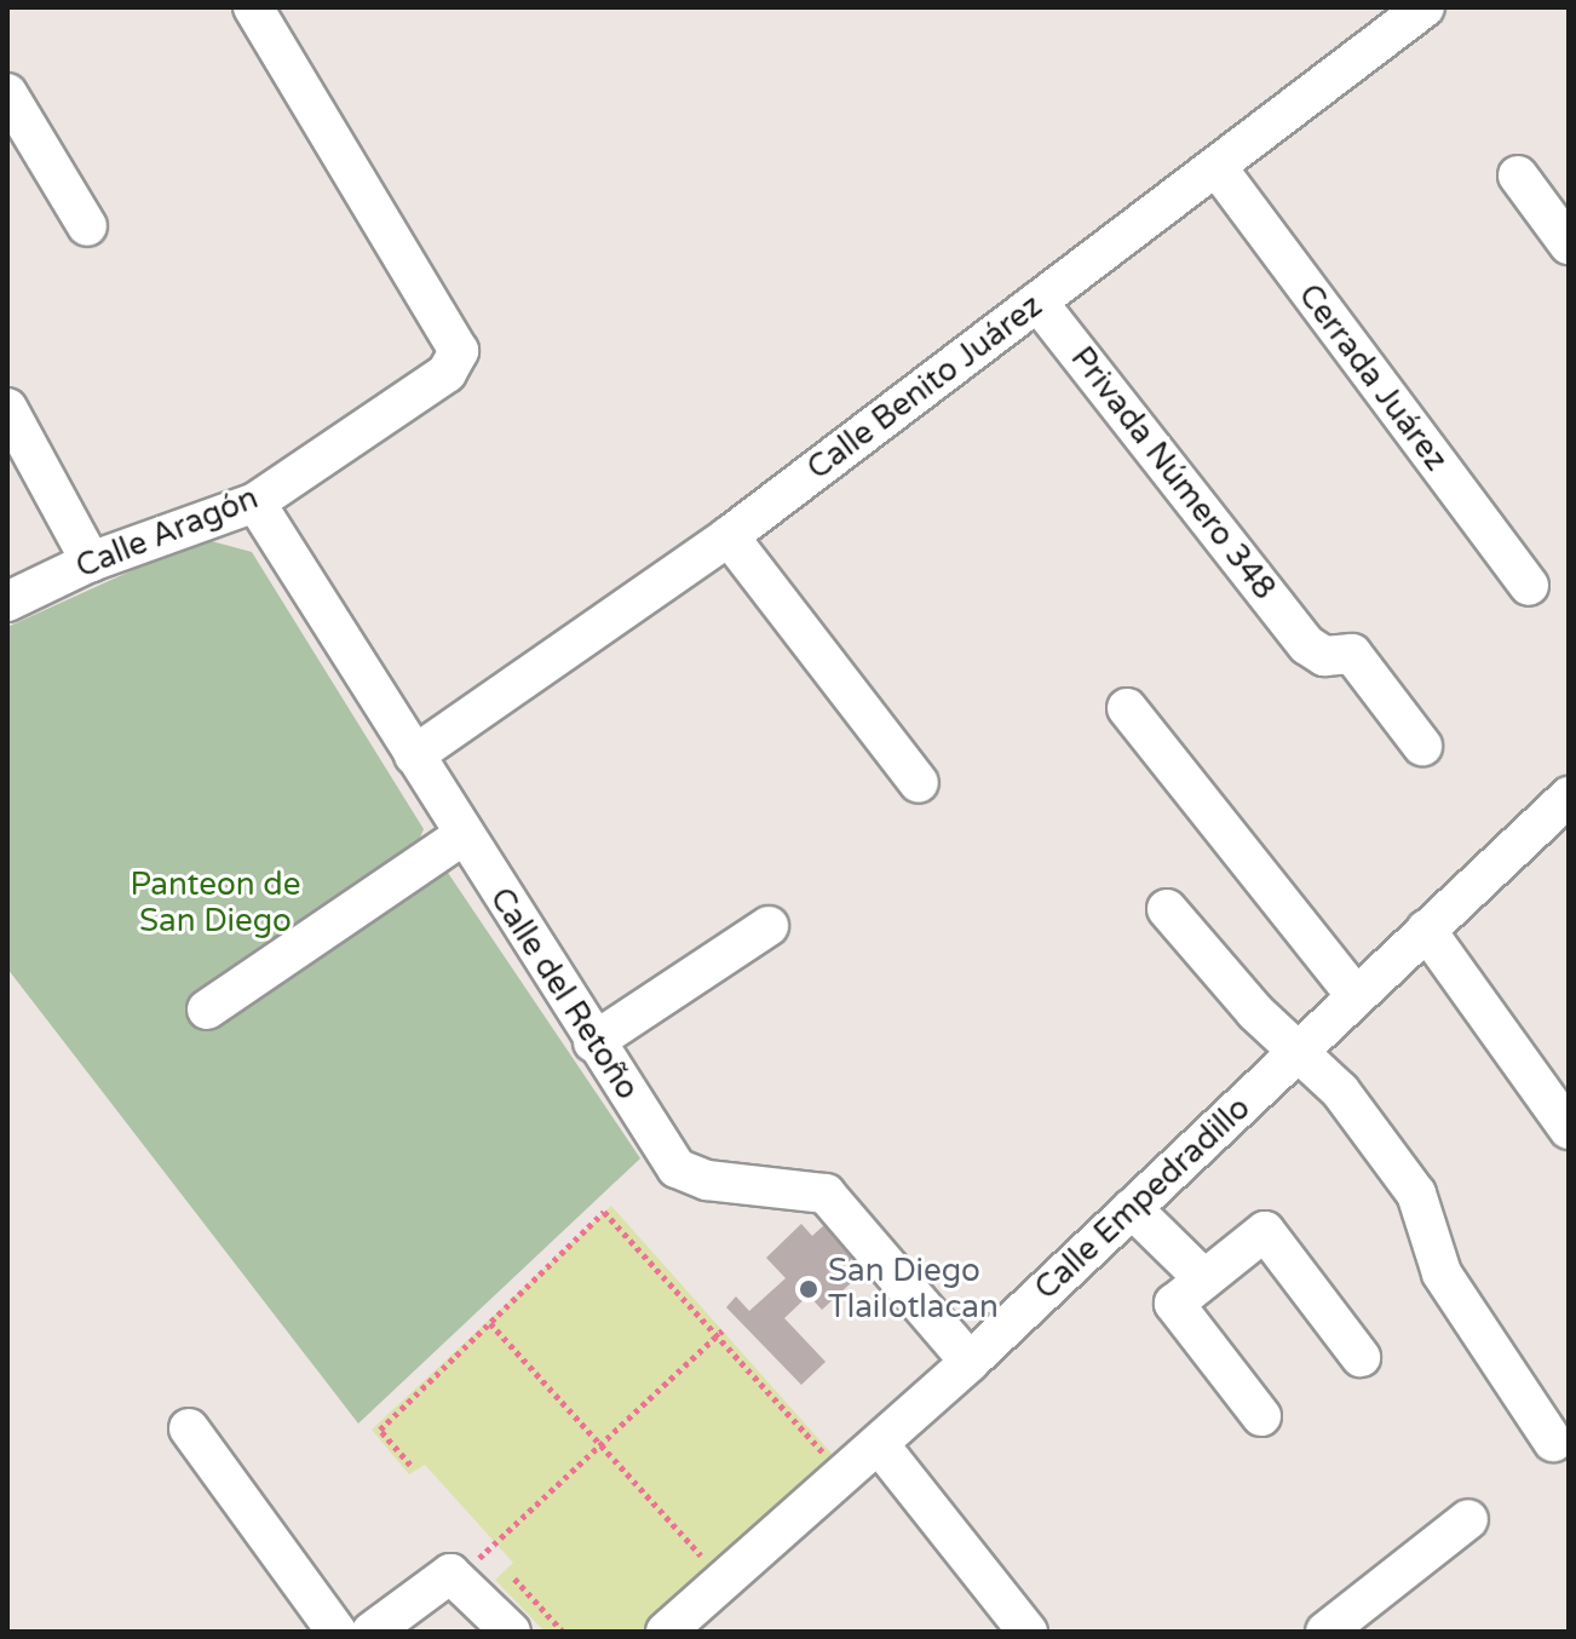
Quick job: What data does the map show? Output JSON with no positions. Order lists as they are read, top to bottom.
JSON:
{
  "streets": {
    "street": [
      "Cerrada Juárez",
      "Calle Benito Juárez",
      "Privada Número 348",
      "Calle Aragón",
      "Calle del Retoño",
      "Calle Empedradillo"
    ]
  },
  "crossings": [
    ["Cerrada Juárez", "Calle Benito Juárez"],
    ["Calle Benito Juárez", "Privada Número 348"],
    ["Calle Benito Juárez", "Calle del Retoño"],
    ["Calle Aragón", "Calle del Retoño"],
    ["Calle del Retoño", "Calle Empedradillo"]
  ],
  "parks": ["Panteon de San Diego"],
  "places": ["San Diego Tlailotlacan"]
}
